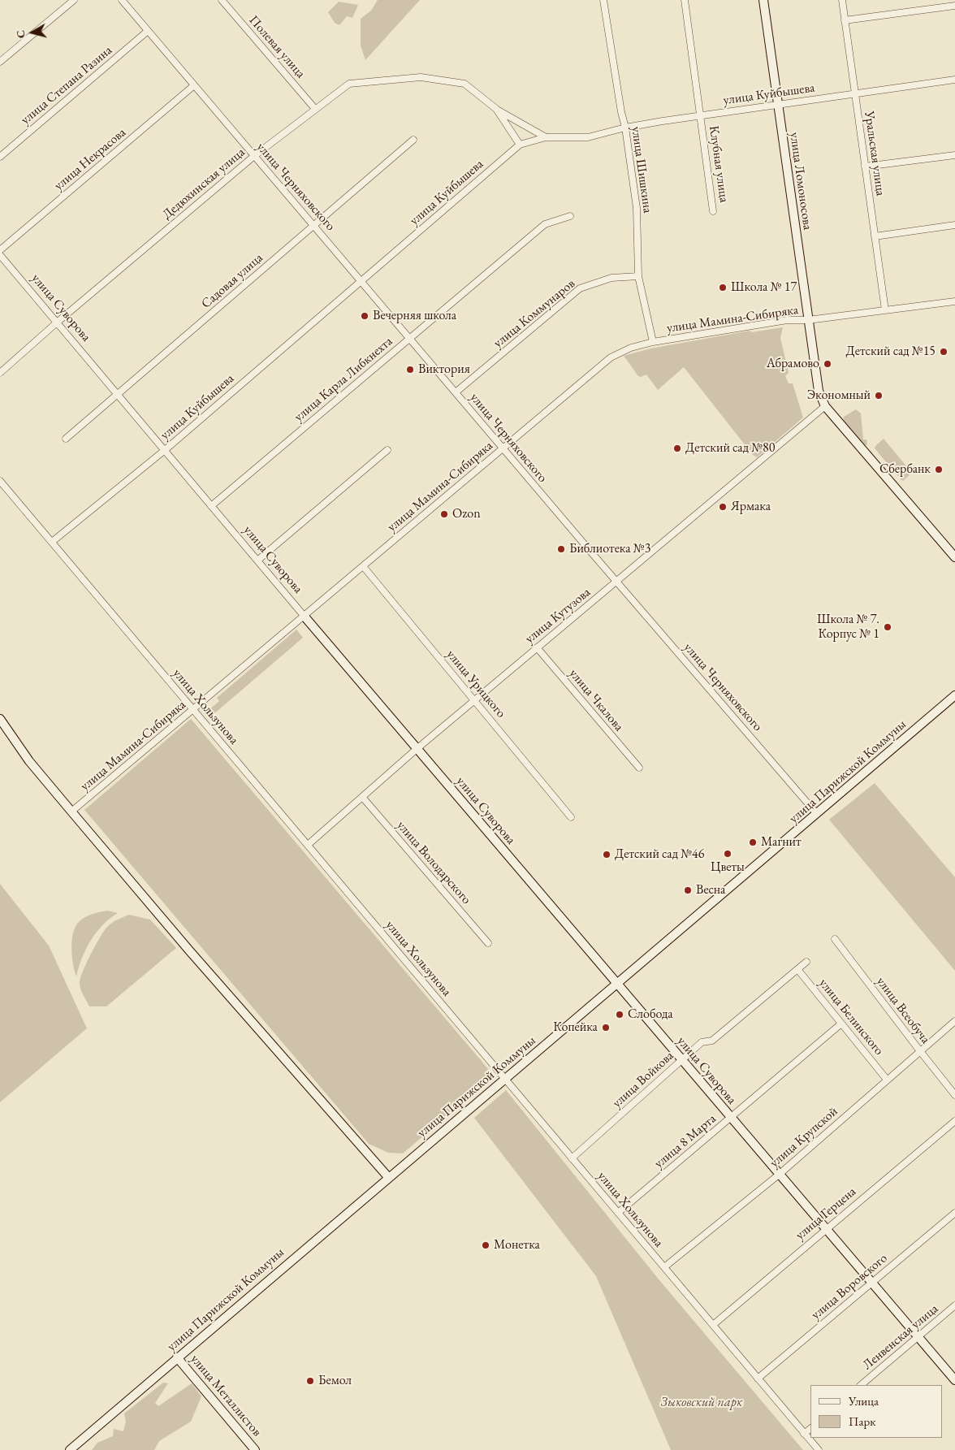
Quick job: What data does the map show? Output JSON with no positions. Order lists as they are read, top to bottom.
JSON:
{
  "streets": {
    "main road": [
      "улица Ломоносова",
      "улица Суворова",
      "улица Парижской Коммуны",
      "улица Металлистов"
    ],
    "street": [
      "Полевая улица",
      "улица Степана Разина",
      "улица Куйбышева",
      "Уральская улица",
      "улица Некрасова",
      "Клубная улица",
      "улица Шишкина",
      "Дедюхинская улица",
      "улица Черняховского",
      "Садовая улица",
      "улица Коммунаров",
      "улица Мамина-Сибиряка",
      "улица Карла Либкнехта",
      "улица Кутузова",
      "улица Урицкого",
      "улица Чкалова",
      "улица Хользунова",
      "улица Володарского",
      "улица Всеобуча",
      "улица Белинского",
      "улица Войкова",
      "улица Крупской",
      "улица 8 Марта",
      "улица Герцена",
      "улица Воровского",
      "Ленвенская улица"
    ]
  },
  "crossings": [
    ["Полевая улица", "Дедюхинская улица"],
    ["улица Степана Разина", "улица Черняховского"],
    ["улица Куйбышева", "Уральская улица"],
    ["улица Куйбышева", "Клубная улица"],
    ["улица Куйбышева", "улица Шишкина"],
    ["улица Куйбышева", "улица Ломоносова"],
    ["улица Куйбышева", "Дедюхинская улица"],
    ["улица Куйбышева", "улица Черняховского"],
    ["улица Куйбышева", "улица Суворова"],
    ["улица Куйбышева", "улица Хользунова"],
    ["Уральская улица", "улица Мамина-Сибиряка"],
    ["улица Некрасова", "улица Черняховского"],
    ["улица Шишкина", "улица Коммунаров"],
    ["улица Шишкина", "улица Мамина-Сибиряка"],
    ["улица Ломоносова", "улица Мамина-Сибиряка"],
    ["улица Ломоносова", "улица Кутузова"],
    ["Дедюхинская улица", "улица Черняховского"],
    ["Дедюхинская улица", "улица Суворова"],
    ["улица Черняховского", "Садовая улица"],
    ["улица Черняховского", "улица Коммунаров"],
    ["улица Черняховского", "улица Мамина-Сибиряка"],
    ["улица Черняховского", "улица Карла Либкнехта"],
    ["улица Черняховского", "улица Кутузова"],
    ["улица Черняховского", "улица Парижской Коммуны"],
    ["Садовая улица", "улица Суворова"],
    ["улица Суворова", "улица Мамина-Сибиряка"],
    ["улица Суворова", "улица Карла Либкнехта"],
    ["улица Суворова", "улица Кутузова"],
    ["улица Суворова", "улица Парижской Коммуны"],
    ["улица Суворова", "улица Войкова"],
    ["улица Суворова", "улица Крупской"],
    ["улица Суворова", "улица 8 Марта"],
    ["улица Суворова", "улица Герцена"],
    ["улица Суворова", "улица Воровского"],
    ["улица Суворова", "Ленвенская улица"],
    ["улица Мамина-Сибиряка", "улица Урицкого"],
    ["улица Мамина-Сибиряка", "улица Хользунова"],
    ["улица Кутузова", "улица Урицкого"],
    ["улица Кутузова", "улица Чкалова"],
    ["улица Кутузова", "улица Хользунова"],
    ["улица Кутузова", "улица Володарского"],
    ["улица Хользунова", "улица Парижской Коммуны"],
    ["улица Хользунова", "улица Войкова"],
    ["улица Хользунова", "улица Крупской"],
    ["улица Хользунова", "улица 8 Марта"],
    ["улица Хользунова", "улица Герцена"],
    ["улица Хользунова", "улица Воровского"],
    ["улица Парижской Коммуны", "улица Металлистов"],
    ["улица Всеобуча", "улица Крупской"],
    ["улица Белинского", "улица Войкова"],
    ["улица Белинского", "улица Крупской"],
    ["улица Белинского", "улица 8 Марта"]
  ],
  "parks": ["Зыковский парк"],
  "places": [
    "Школа № 17",
    "Вечерняя школа",
    "Детский сад №15",
    "Абрамово",
    "Виктория",
    "Экономный",
    "Детский сад №80",
    "Сбербанк",
    "Ярмака",
    "Ozon",
    "Библиотека №3",
    "Школа № 7. Корпус № 1",
    "Магнит",
    "Цветы",
    "Детский сад №46",
    "Весна",
    "Слобода",
    "Копейка",
    "Монетка",
    "Бемол"
  ],
  "legend": ["Улица", "Парк"],
  "north": "left"
}
